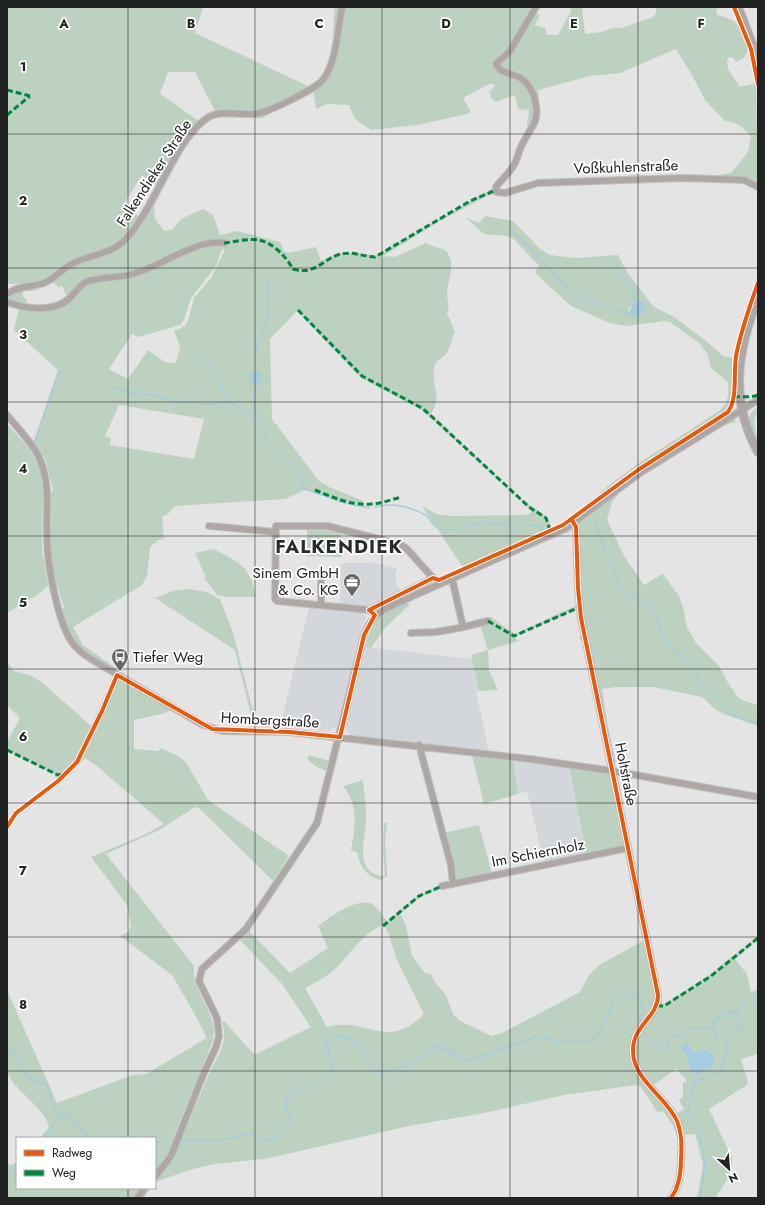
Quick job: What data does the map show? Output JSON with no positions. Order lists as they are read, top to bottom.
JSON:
{
  "streets": {
    "street": [
      "Voßkuhlenstraße",
      "Falkendieker Straße",
      "Hombergstraße",
      "Holtstraße",
      "Im Schiernholz"
    ]
  },
  "crossings": [
    ["Hombergstraße", "Holtstraße"],
    ["Holtstraße", "Im Schiernholz"]
  ],
  "districts": ["FALKENDIEK"],
  "places": {
    "office": ["Sinem GmbH & Co. KG"],
    "bus stop": ["Tiefer Weg"]
  },
  "legend": ["Radweg", "Weg"],
  "north": "bottom right",
  "grid": {
    "columns": [
      "A",
      "B",
      "C",
      "D",
      "E",
      "F"
    ],
    "rows": [
      "1",
      "2",
      "3",
      "4",
      "5",
      "6",
      "7",
      "8"
    ]
  }
}
